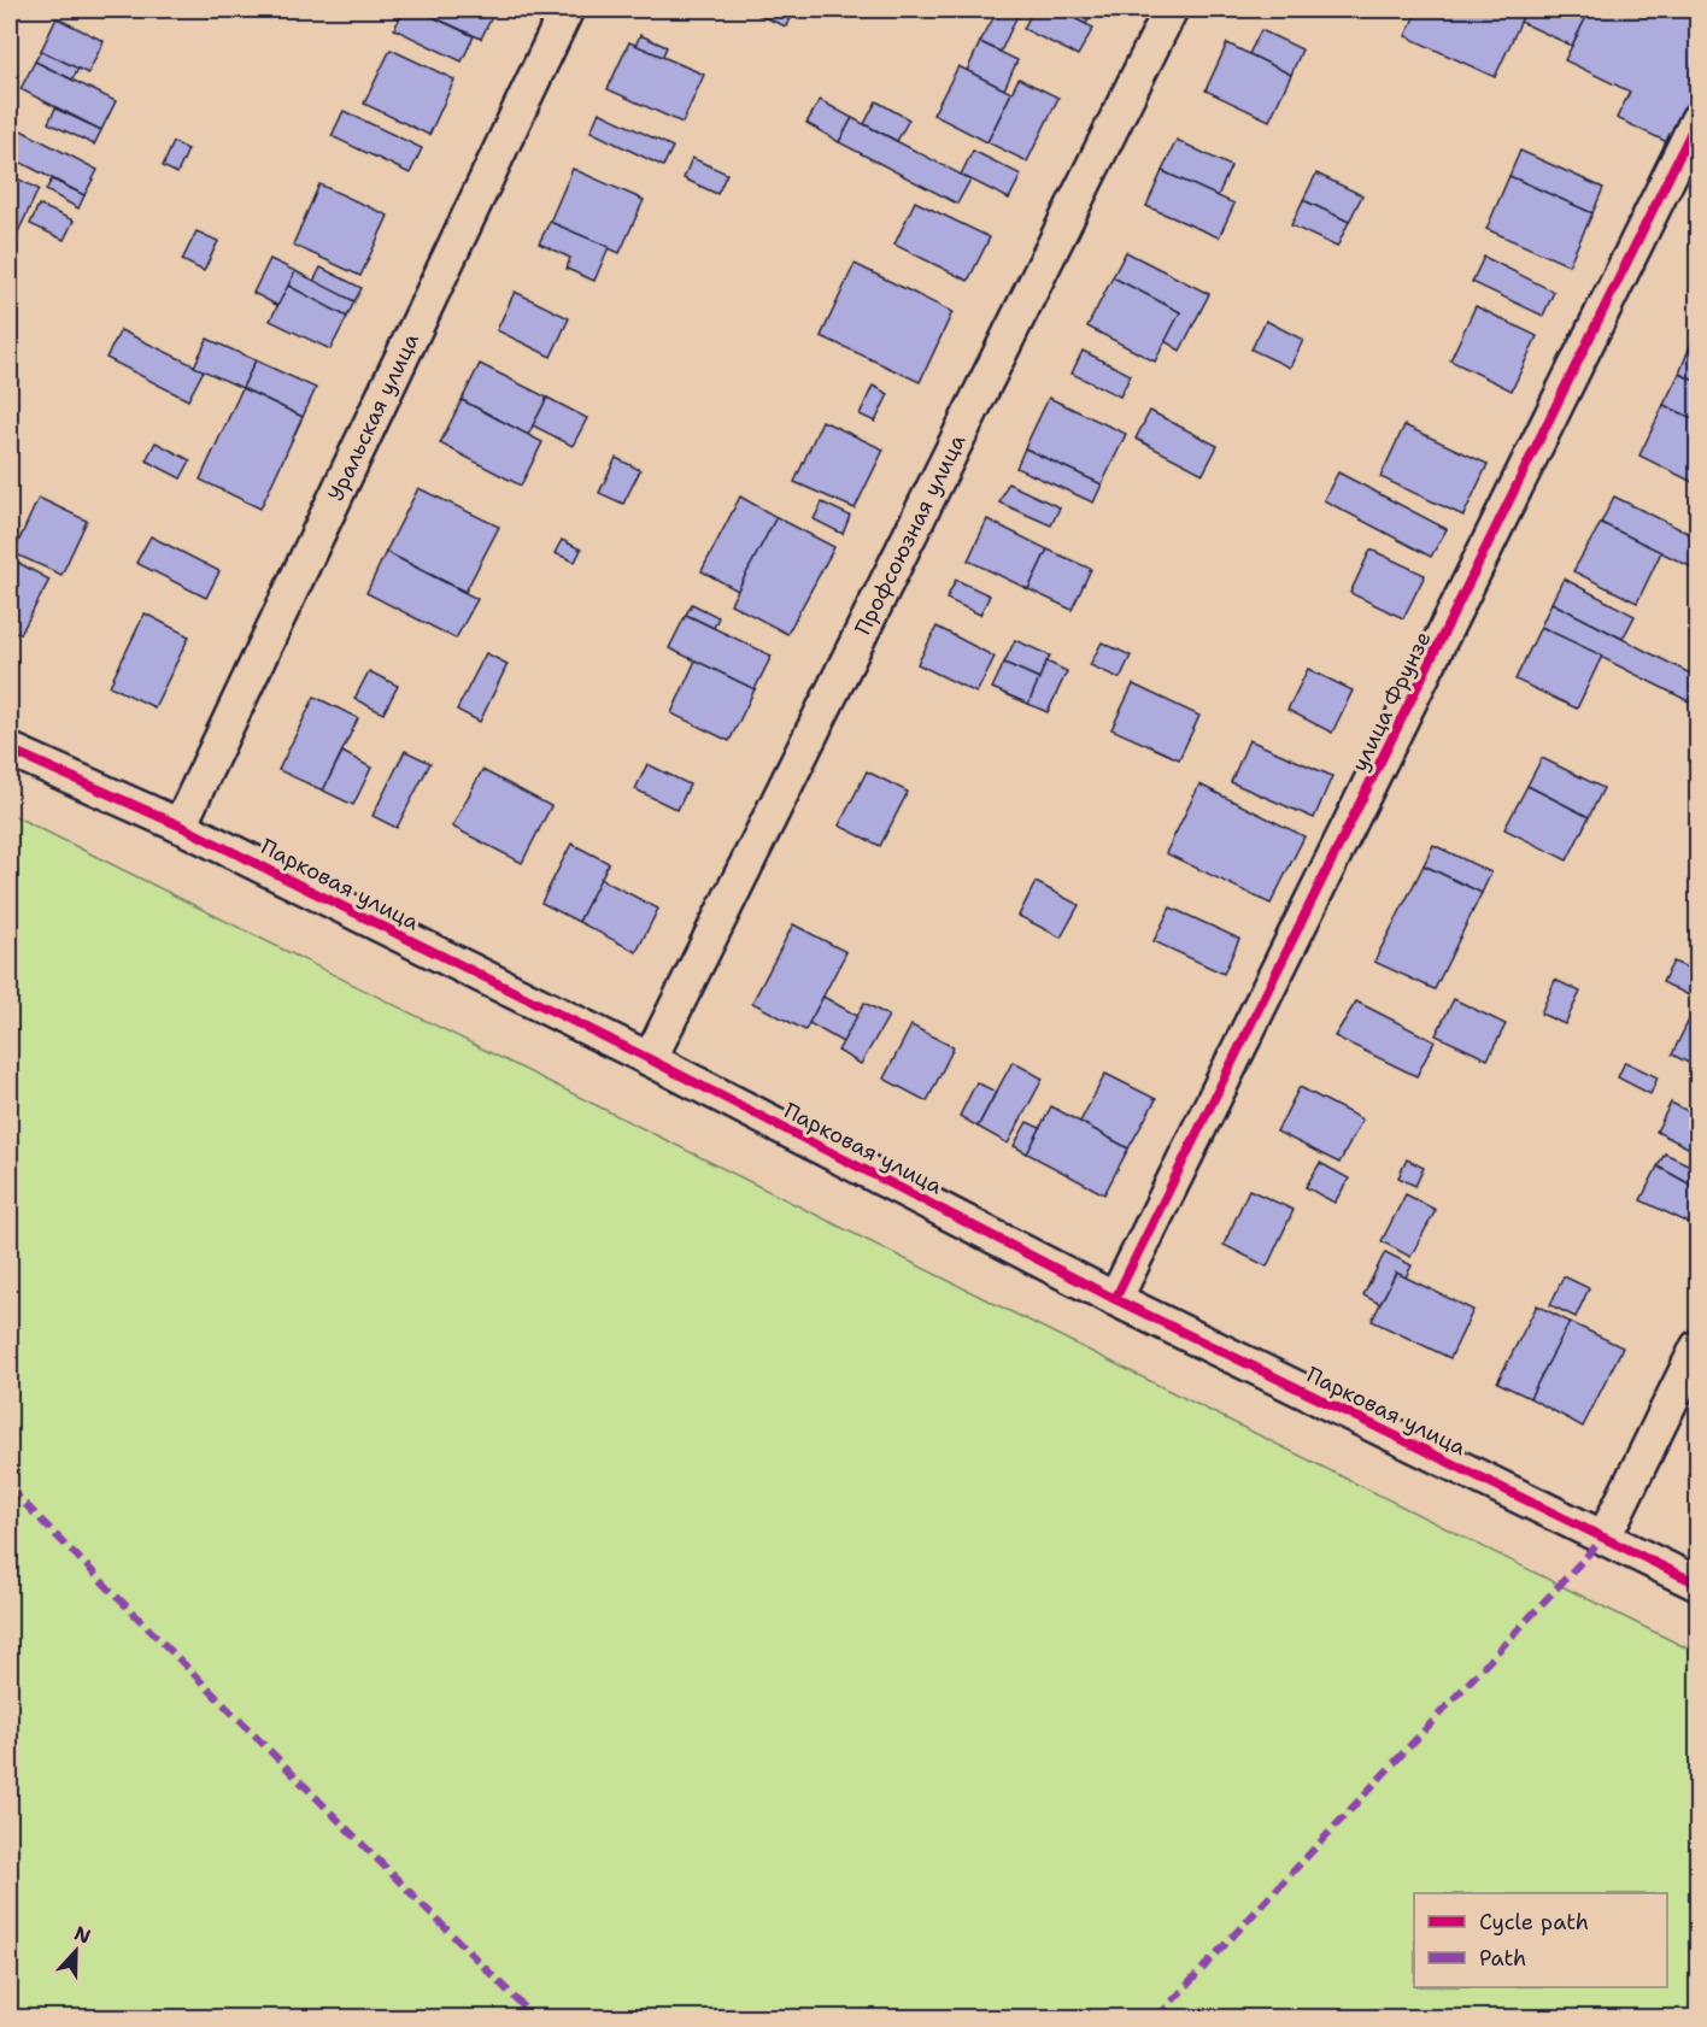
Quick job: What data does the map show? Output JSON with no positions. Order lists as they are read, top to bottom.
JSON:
{
  "streets": {
    "street": [
      "Уральская улица",
      "Профсоюзная улица",
      "улица Фрунзе",
      "Парковая улица"
    ]
  },
  "crossings": [
    ["Уральская улица", "Парковая улица"],
    ["Профсоюзная улица", "Парковая улица"],
    ["улица Фрунзе", "Парковая улица"]
  ],
  "legend": ["Cycle path", "Path"],
  "north": "top"
}
